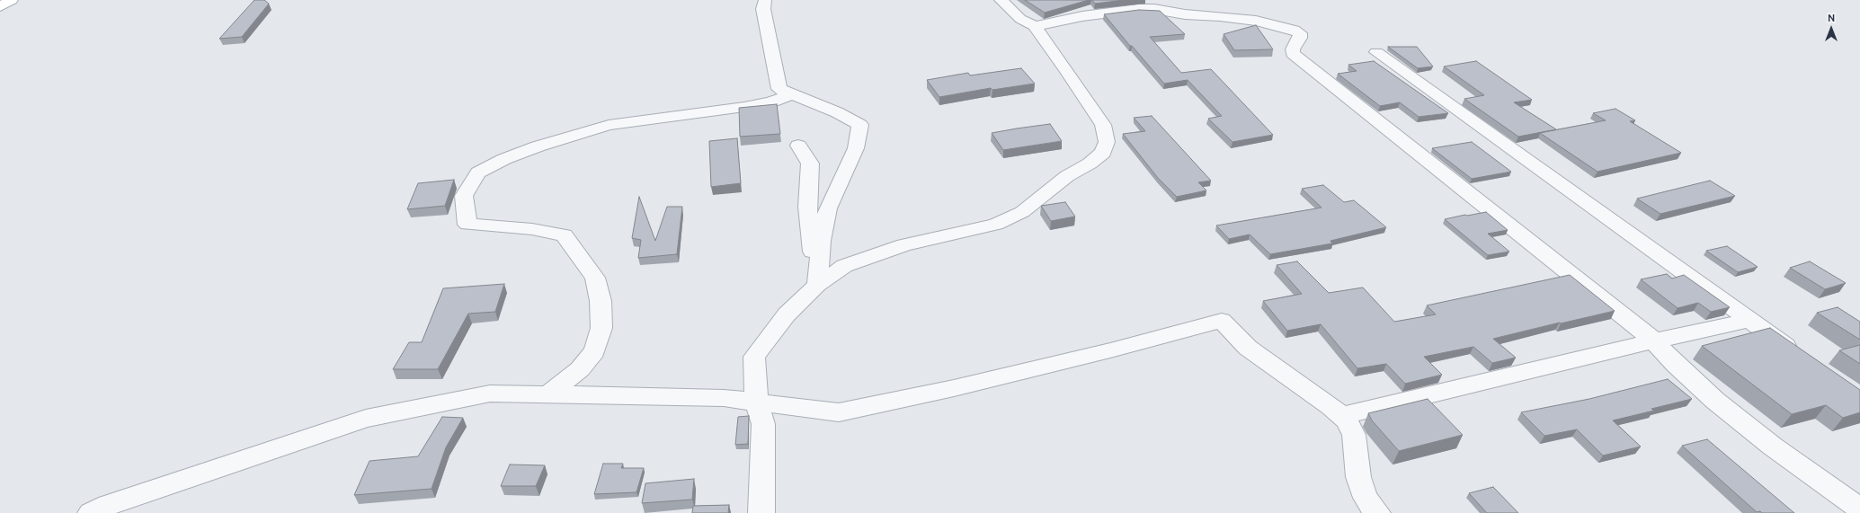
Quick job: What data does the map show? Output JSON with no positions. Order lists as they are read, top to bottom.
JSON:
{
  "north": "top"
}
